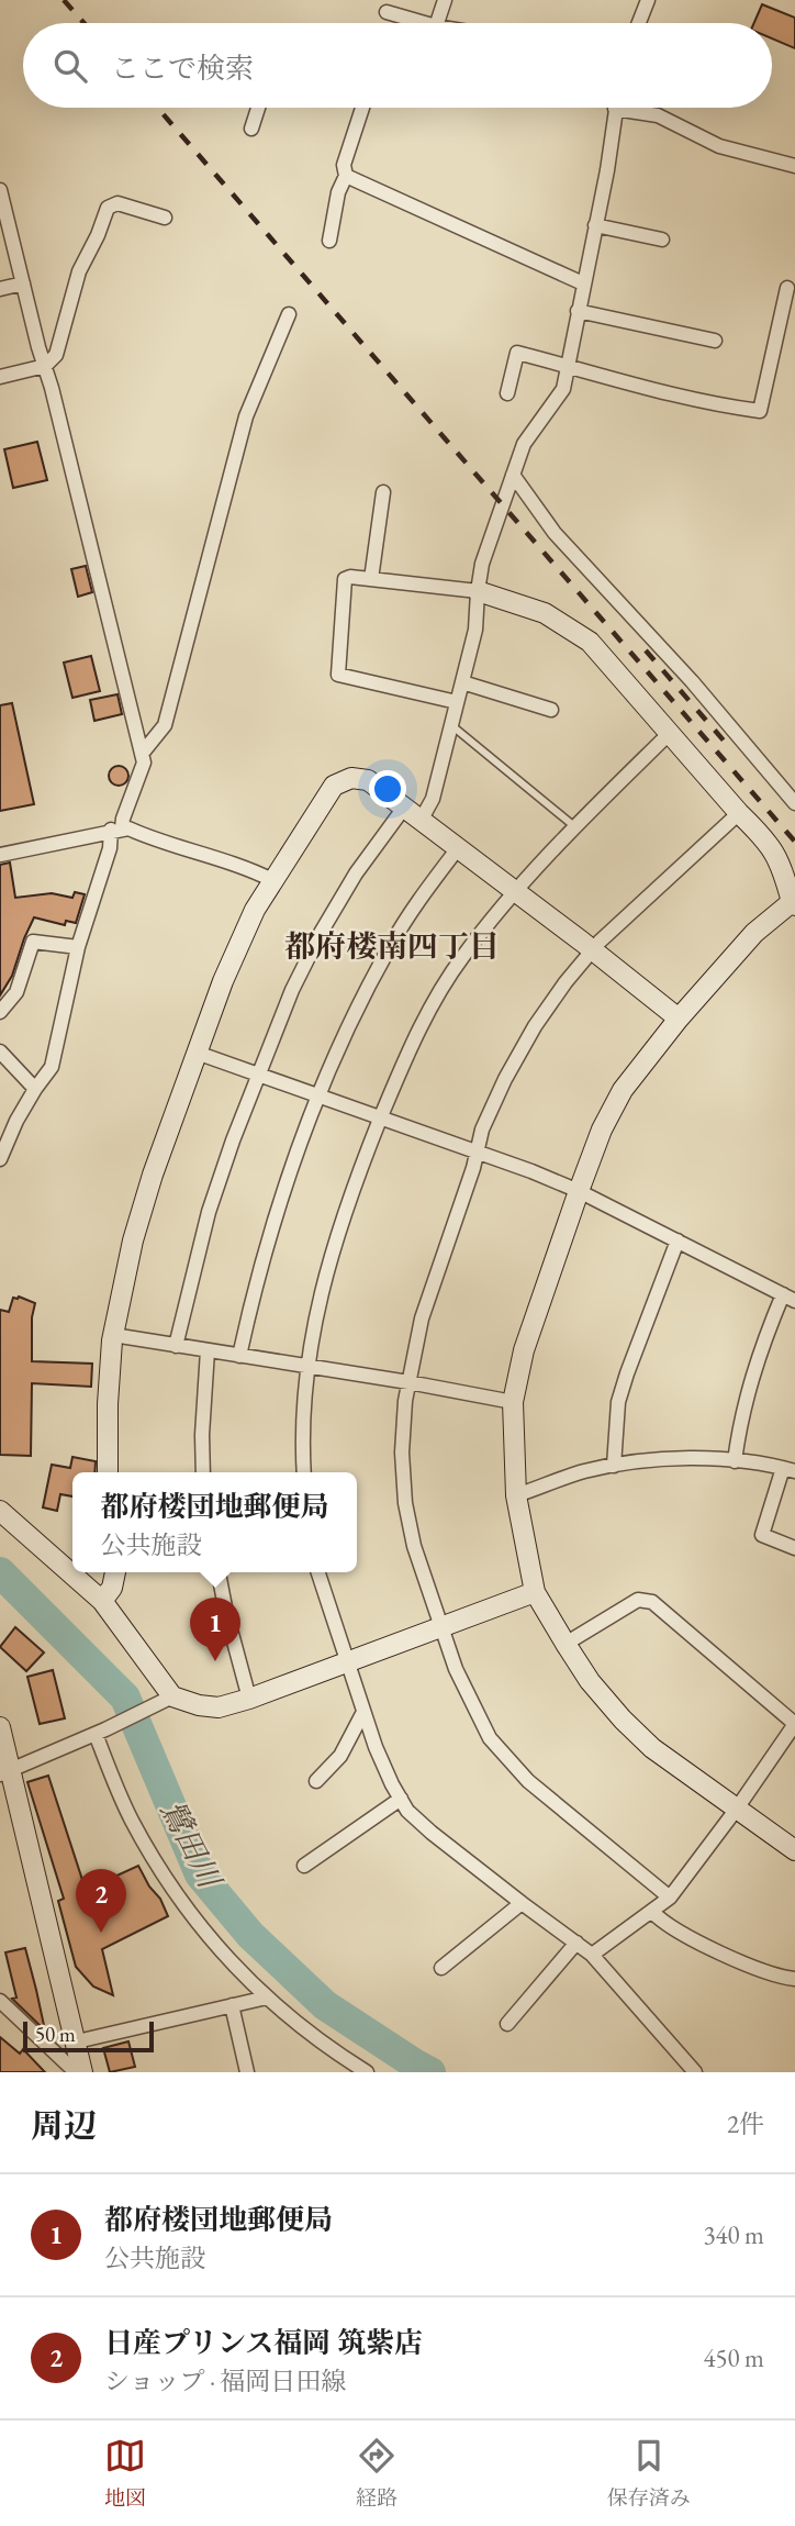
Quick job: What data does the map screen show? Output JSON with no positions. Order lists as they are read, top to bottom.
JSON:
{
  "districts": ["都府楼南四丁目"],
  "water": ["鷺田川"],
  "scale_bar": "50 m",
  "page": {
    "search": "ここで検索",
    "popup": ["都府楼団地郵便局", "公共施設"],
    "pins": ["1", "2"],
    "scale": "50 m",
    "heading": ["周辺", "2件"],
    "list": [
      {
        "mark": "1",
        "name": "都府楼団地郵便局",
        "note": "公共施設",
        "value": "340 m"
      },
      {
        "mark": "2",
        "name": "日産プリンス福岡 筑紫店",
        "note": "ショップ · 福岡日田線",
        "value": "450 m"
      }
    ],
    "nav": ["地図", "経路", "保存済み"]
  }
}
